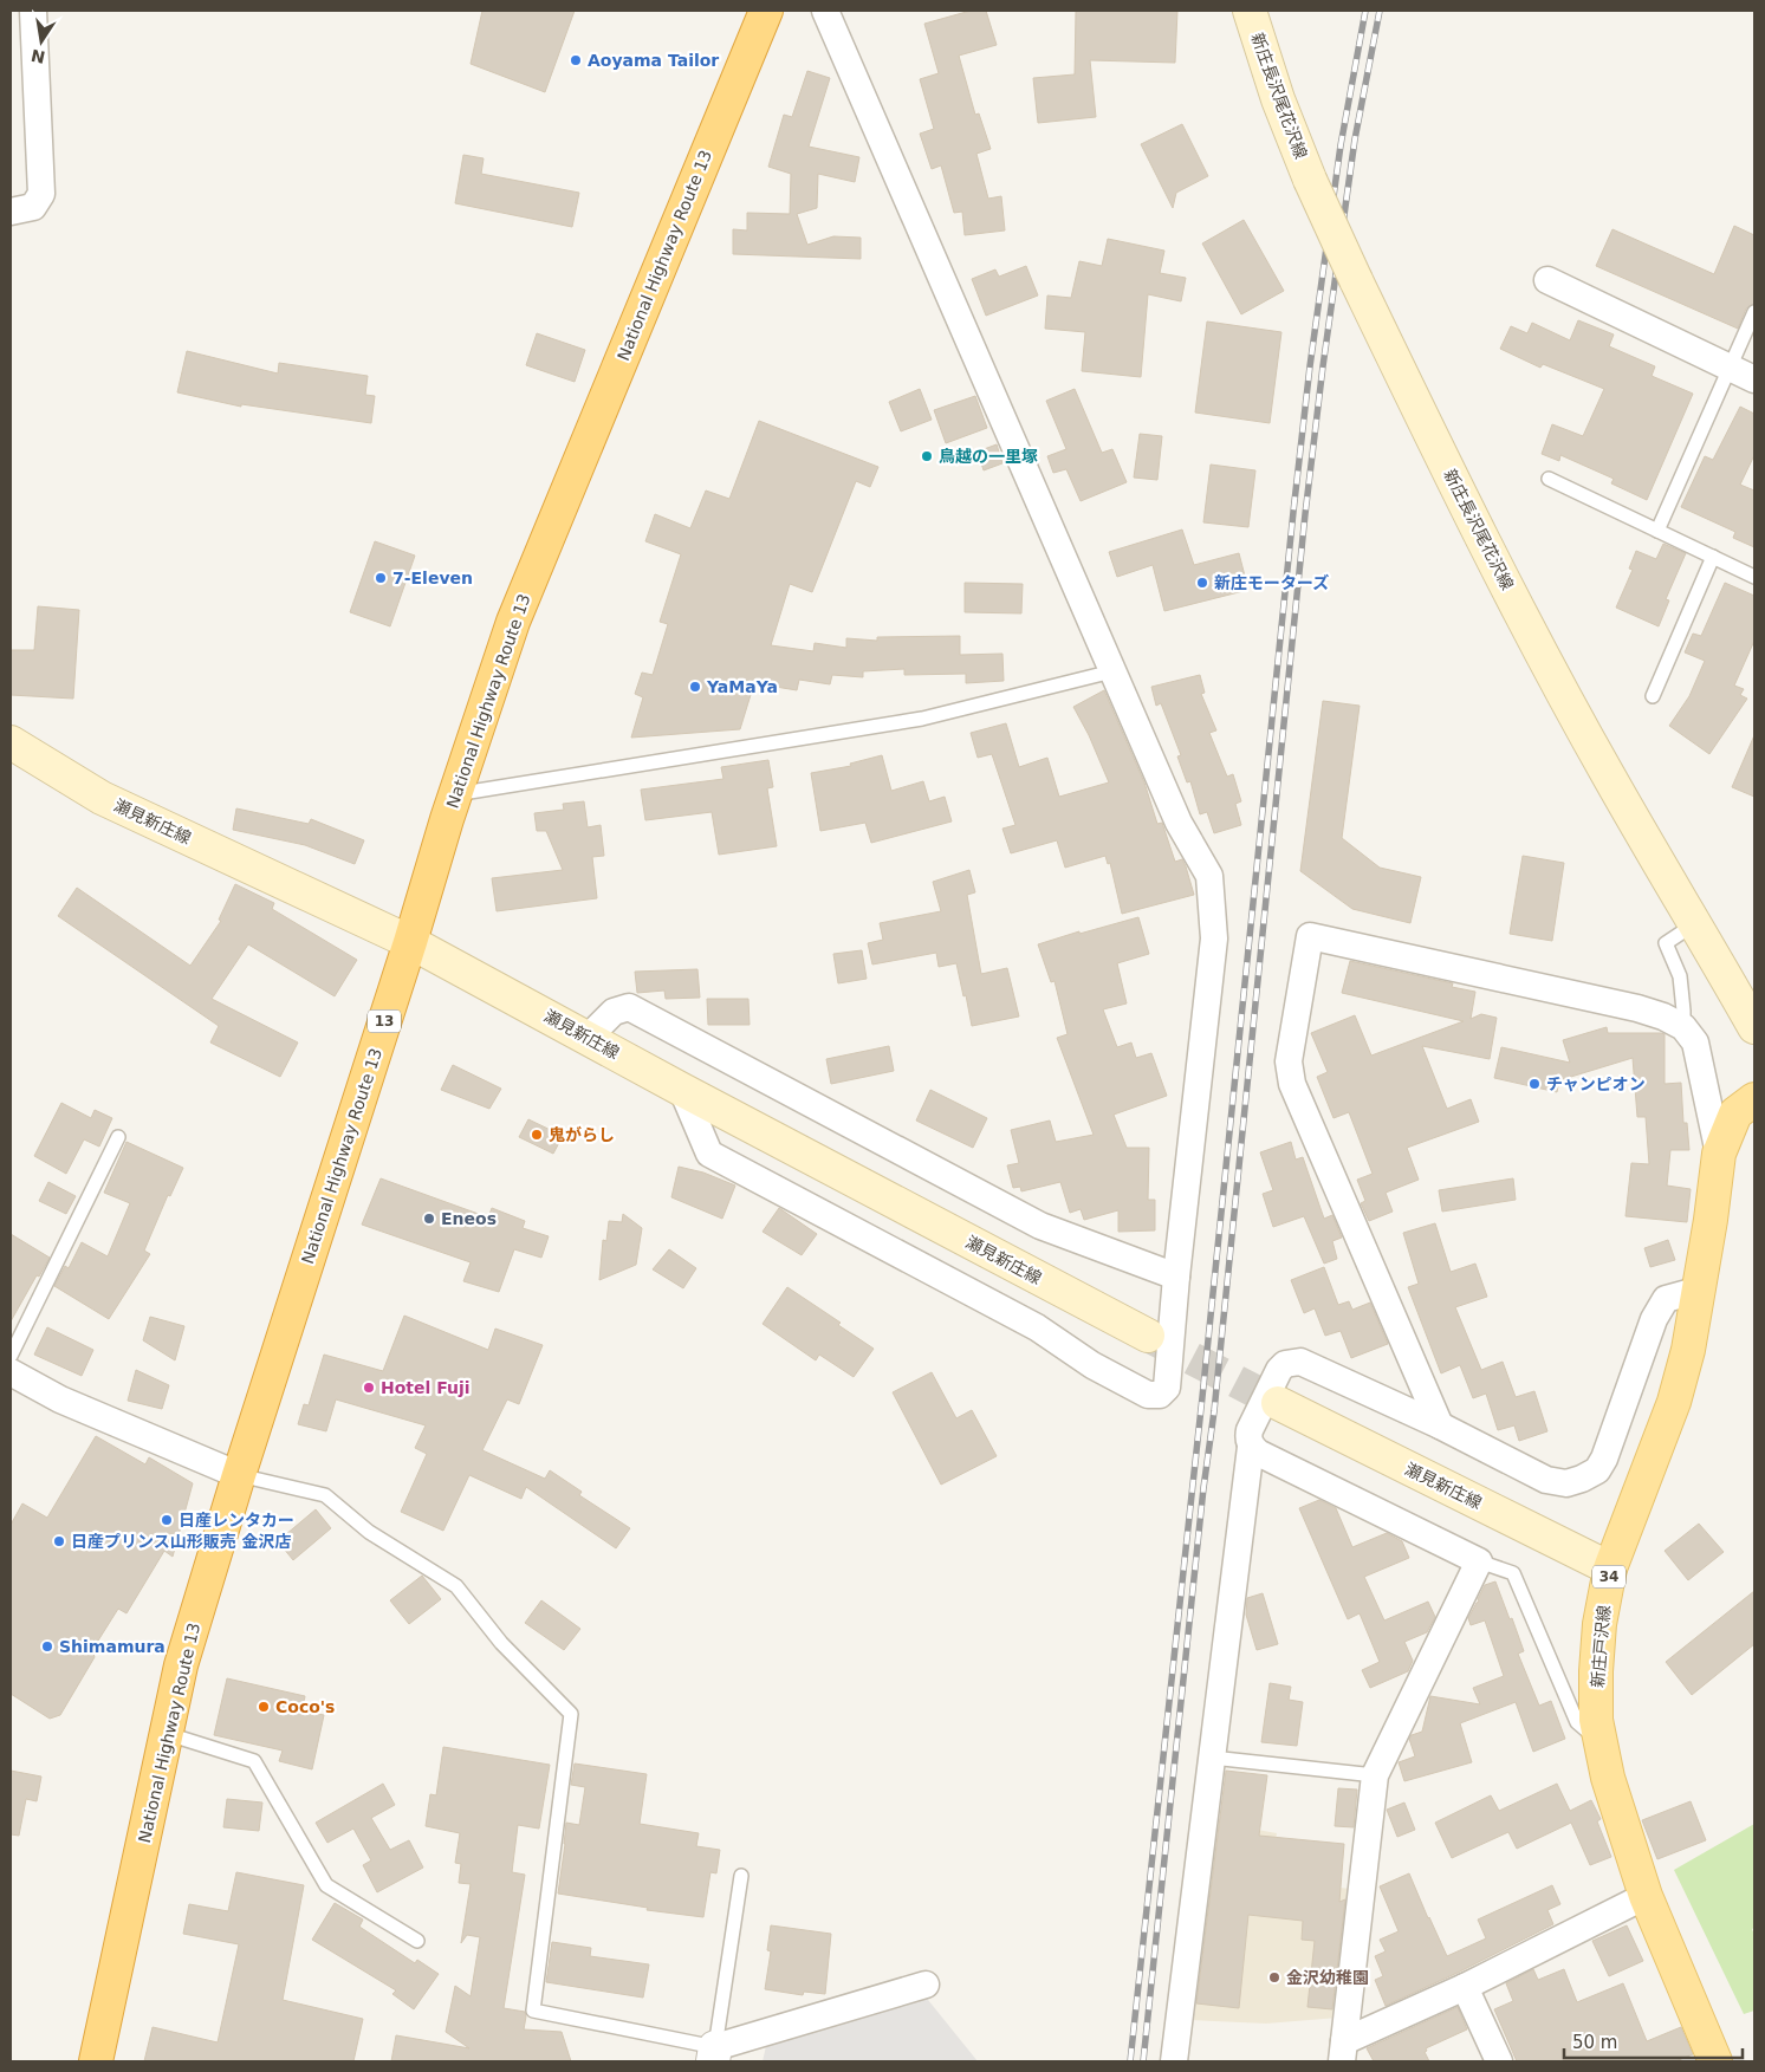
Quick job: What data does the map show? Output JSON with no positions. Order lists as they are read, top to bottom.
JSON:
{
  "streets": {
    "highway": ["National Highway Route 13", "13"],
    "main road": [
      "新庄長沢尾花沢線",
      "瀬見新庄線",
      "34",
      "新庄戸沢線"
    ]
  },
  "crossings": [
    ["National Highway Route 13", "瀬見新庄線"],
    ["瀬見新庄線", "新庄戸沢線"]
  ],
  "places": [
    "Aoyama Tailor",
    "鳥越の一里塚",
    "7-Eleven",
    "新庄モーターズ",
    "YaMaYa",
    "チャンピオン",
    "鬼がらし",
    "Eneos",
    "Hotel Fuji",
    "日産レンタカー",
    "日産プリンス山形販売 金沢店",
    "Shimamura",
    "Coco's",
    "金沢幼稚園"
  ],
  "scale_bar": "50 m",
  "north": "bottom"
}
